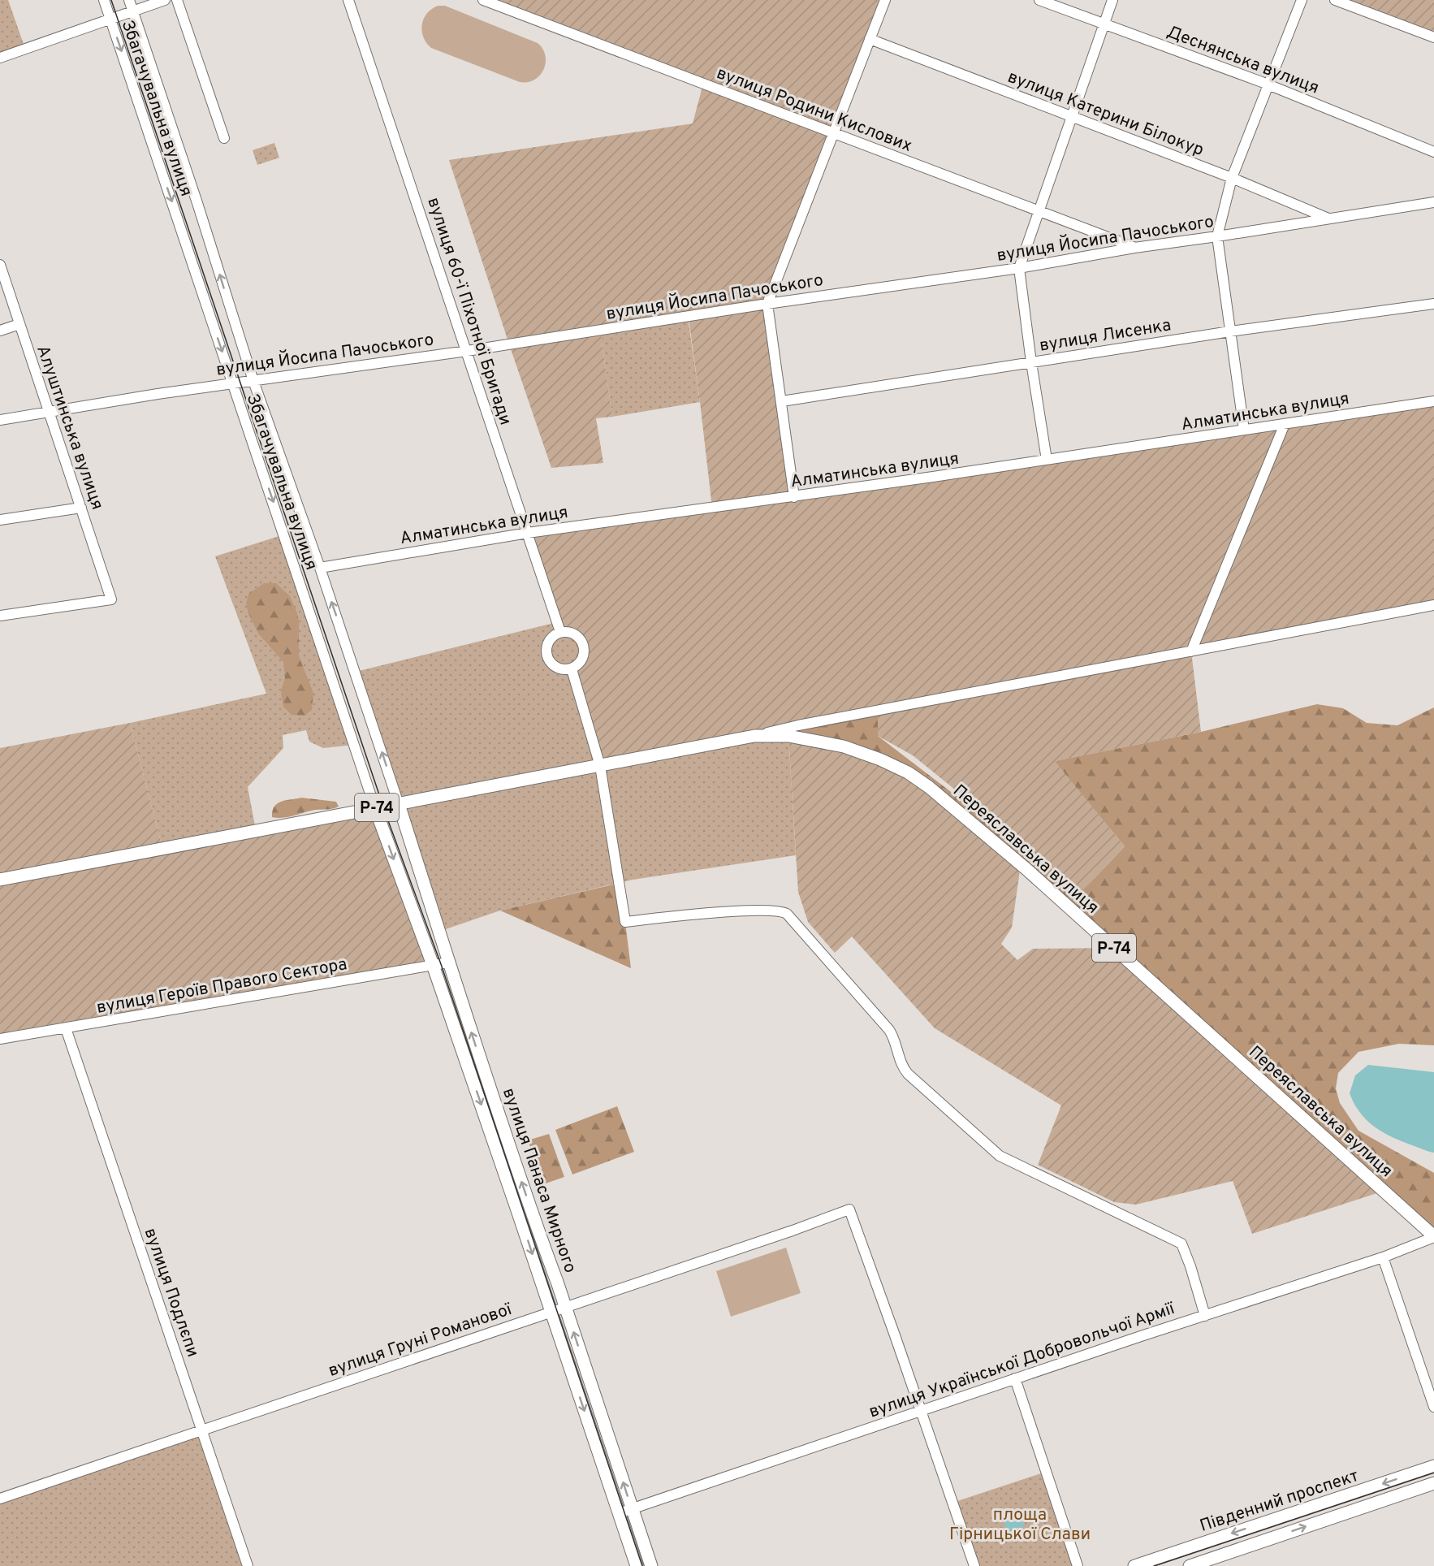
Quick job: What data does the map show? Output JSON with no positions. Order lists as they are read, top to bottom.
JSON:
{
  "streets": {
    "main road": [
      "Р-74",
      "Переяславська вулиця",
      "вулиця Панаса Мирного",
      "Південний проспект"
    ],
    "street": [
      "Деснянська вулиця",
      "Збагачувальна вулиця",
      "вулиця Родини Кислових",
      "вулиця Катерини Білокур",
      "вулиця Йосипа Пачоського",
      "вулиця 60-ї Піхотної Бригади",
      "вулиця Лисенка",
      "Алматинська вулиця",
      "Алуштинська вулиця",
      "вулиця Героїв Правого Сектора",
      "вулиця Подлєпи",
      "вулиця Груні Романової",
      "вулиця Української Добровольчої Армії"
    ]
  },
  "crossings": [
    ["Збагачувальна вулиця", "вулиця Йосипа Пачоського"],
    ["Збагачувальна вулиця", "Алматинська вулиця"],
    ["Збагачувальна вулиця", "Р-74"],
    ["Збагачувальна вулиця", "вулиця Панаса Мирного"],
    ["вулиця Родини Кислових", "вулиця Йосипа Пачоського"],
    ["вулиця Катерини Білокур", "вулиця Йосипа Пачоського"],
    ["вулиця Йосипа Пачоського", "вулиця 60-ї Піхотної Бригади"],
    ["вулиця Йосипа Пачоського", "Алуштинська вулиця"],
    ["вулиця 60-ї Піхотної Бригади", "Алматинська вулиця"],
    ["Р-74", "Переяславська вулиця"],
    ["Р-74", "вулиця Панаса Мирного"],
    ["Переяславська вулиця", "вулиця Української Добровольчої Армії"],
    ["вулиця Героїв Правого Сектора", "вулиця Панаса Мирного"],
    ["вулиця Героїв Правого Сектора", "вулиця Подлєпи"],
    ["вулиця Панаса Мирного", "вулиця Груні Романової"],
    ["вулиця Панаса Мирного", "вулиця Української Добровольчої Армії"],
    ["вулиця Подлєпи", "вулиця Груні Романової"],
    ["вулиця Груні Романової", "вулиця Української Добровольчої Армії"]
  ],
  "parks": ["площа Гірницької Слави"]
}
